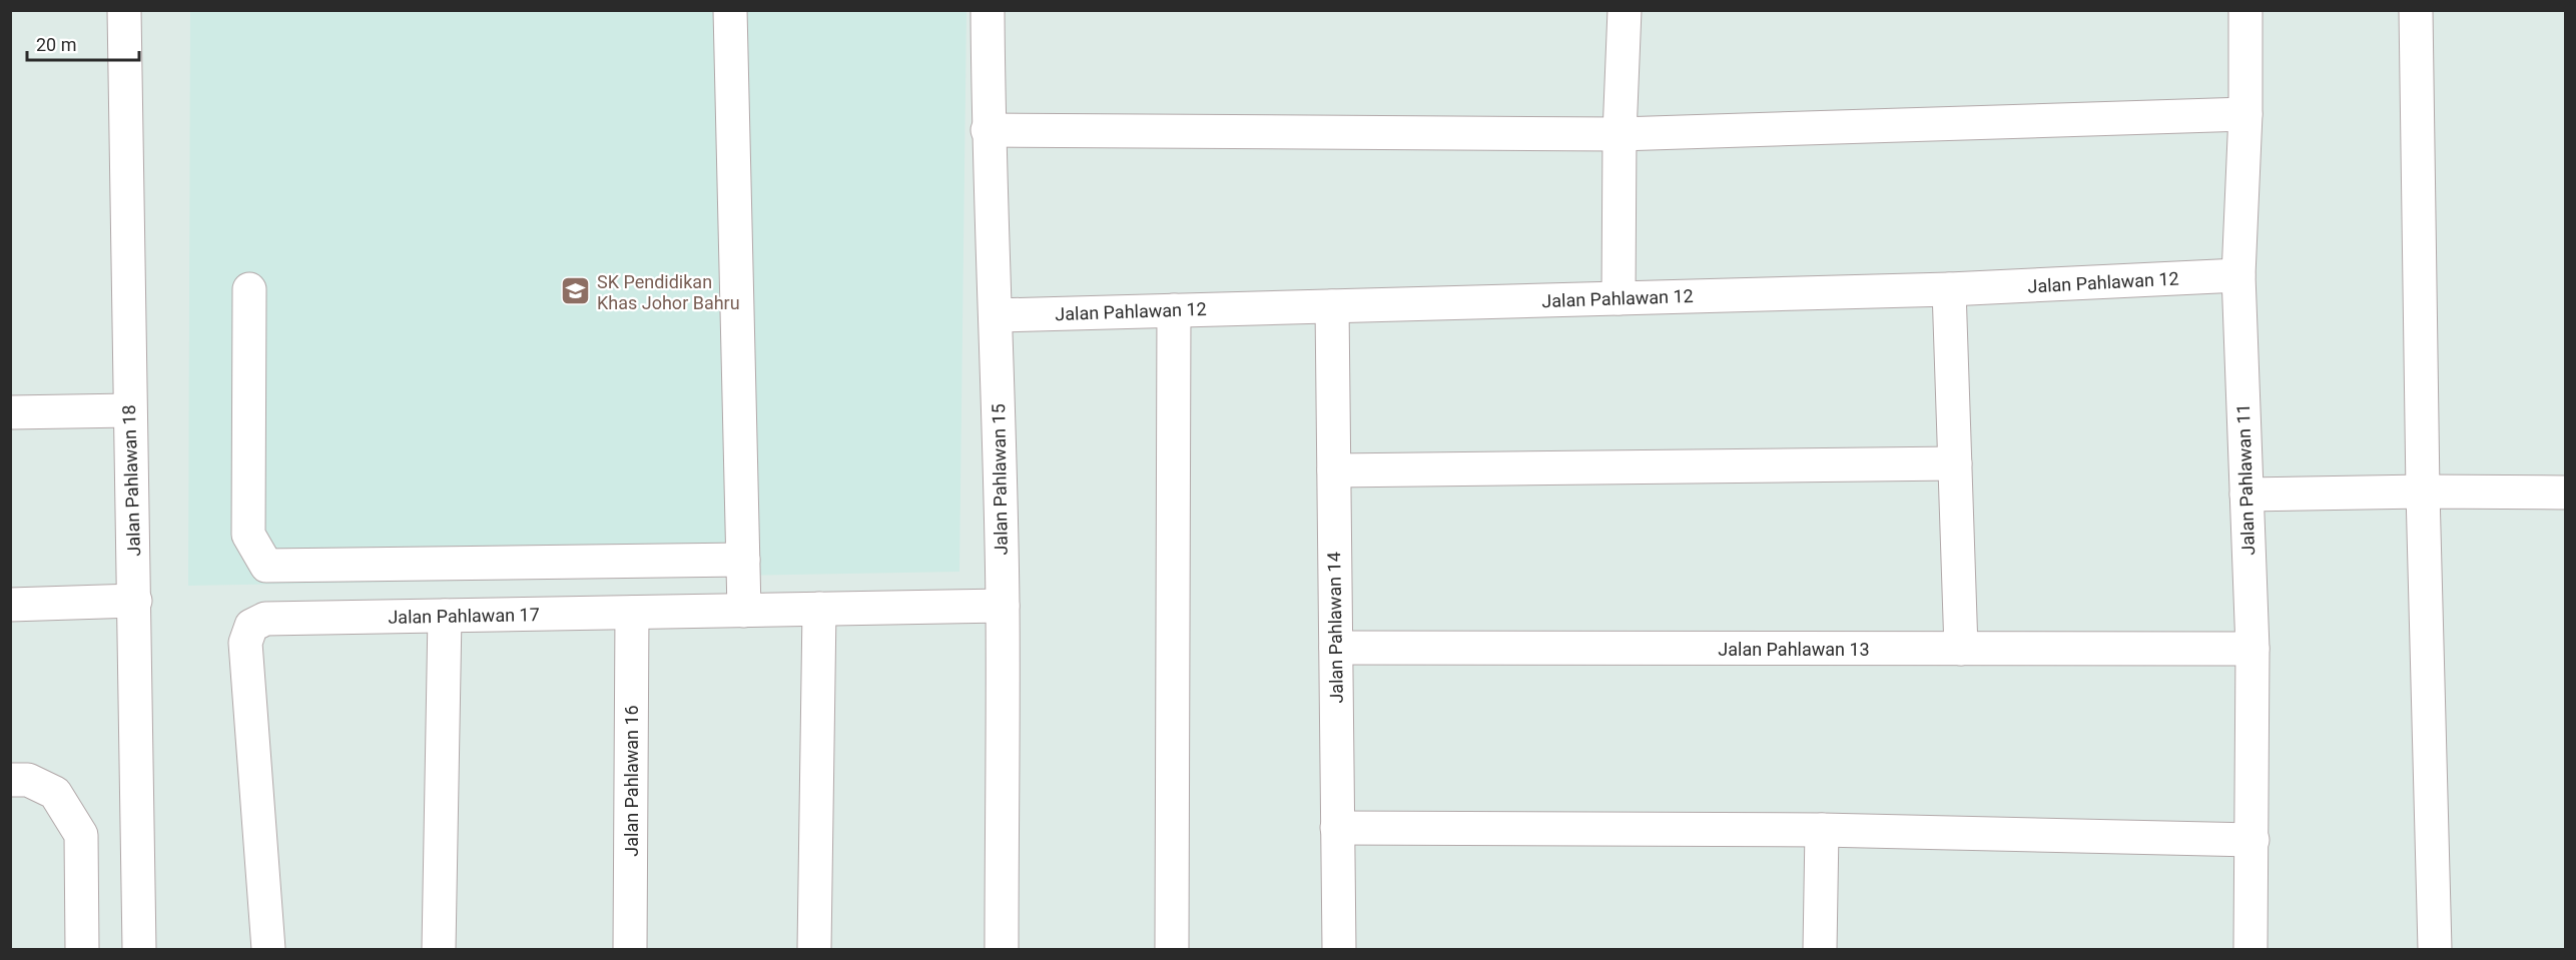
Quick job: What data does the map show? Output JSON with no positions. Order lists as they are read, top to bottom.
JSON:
{
  "streets": {
    "street": [
      "Jalan Pahlawan 12",
      "Jalan Pahlawan 15",
      "Jalan Pahlawan 11",
      "Jalan Pahlawan 18",
      "Jalan Pahlawan 17",
      "Jalan Pahlawan 14",
      "Jalan Pahlawan 13",
      "Jalan Pahlawan 16"
    ]
  },
  "crossings": [
    ["Jalan Pahlawan 12", "Jalan Pahlawan 15"],
    ["Jalan Pahlawan 12", "Jalan Pahlawan 11"],
    ["Jalan Pahlawan 12", "Jalan Pahlawan 14"],
    ["Jalan Pahlawan 15", "Jalan Pahlawan 17"],
    ["Jalan Pahlawan 11", "Jalan Pahlawan 13"],
    ["Jalan Pahlawan 17", "Jalan Pahlawan 16"],
    ["Jalan Pahlawan 14", "Jalan Pahlawan 13"]
  ],
  "places": {
    "school or university": ["SK Pendidikan Khas Johor Bahru"]
  },
  "scale_bar": "20 m"
}
